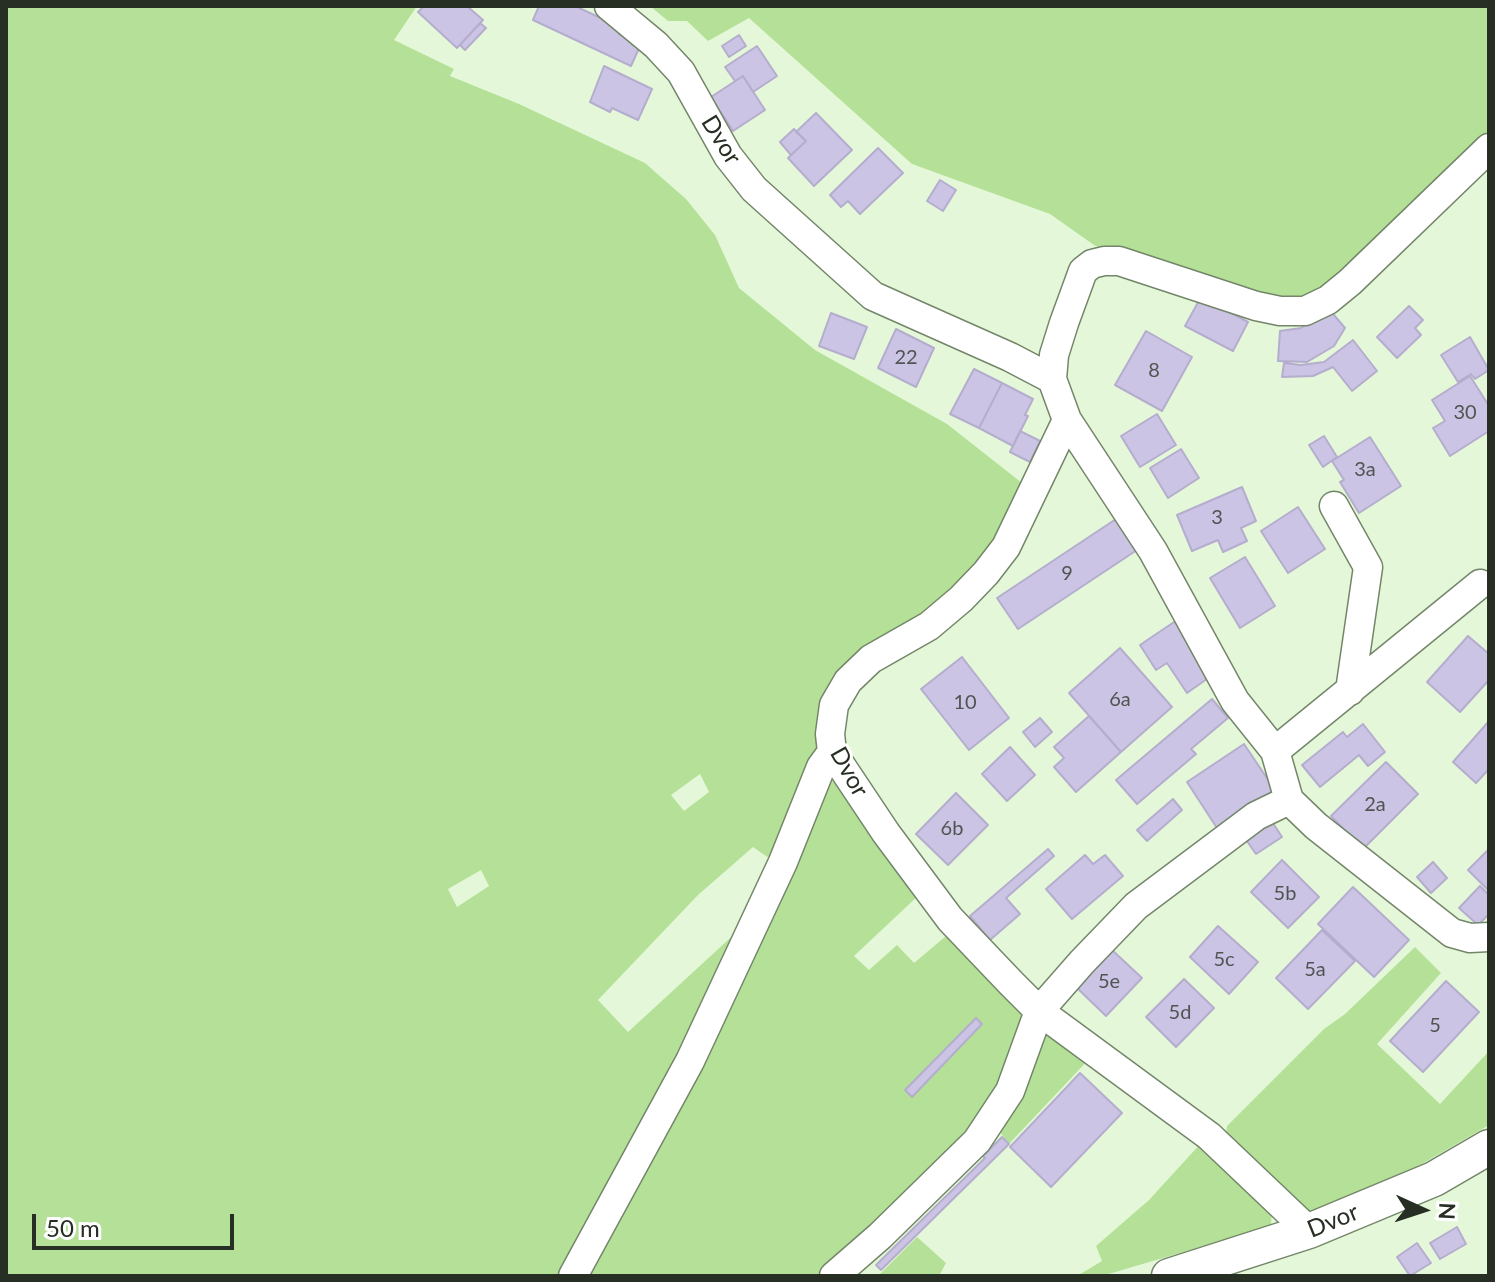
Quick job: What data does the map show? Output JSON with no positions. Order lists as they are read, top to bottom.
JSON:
{
  "streets": {
    "street": ["Dvor"]
  },
  "house_numbers": [
    "22",
    "8",
    "30",
    "3a",
    "3",
    "9",
    "6a",
    "10",
    "2a",
    "6b",
    "5b",
    "5c",
    "5a",
    "5e",
    "5d",
    "5"
  ],
  "scale_bar": "50 m",
  "north": "right"
}
